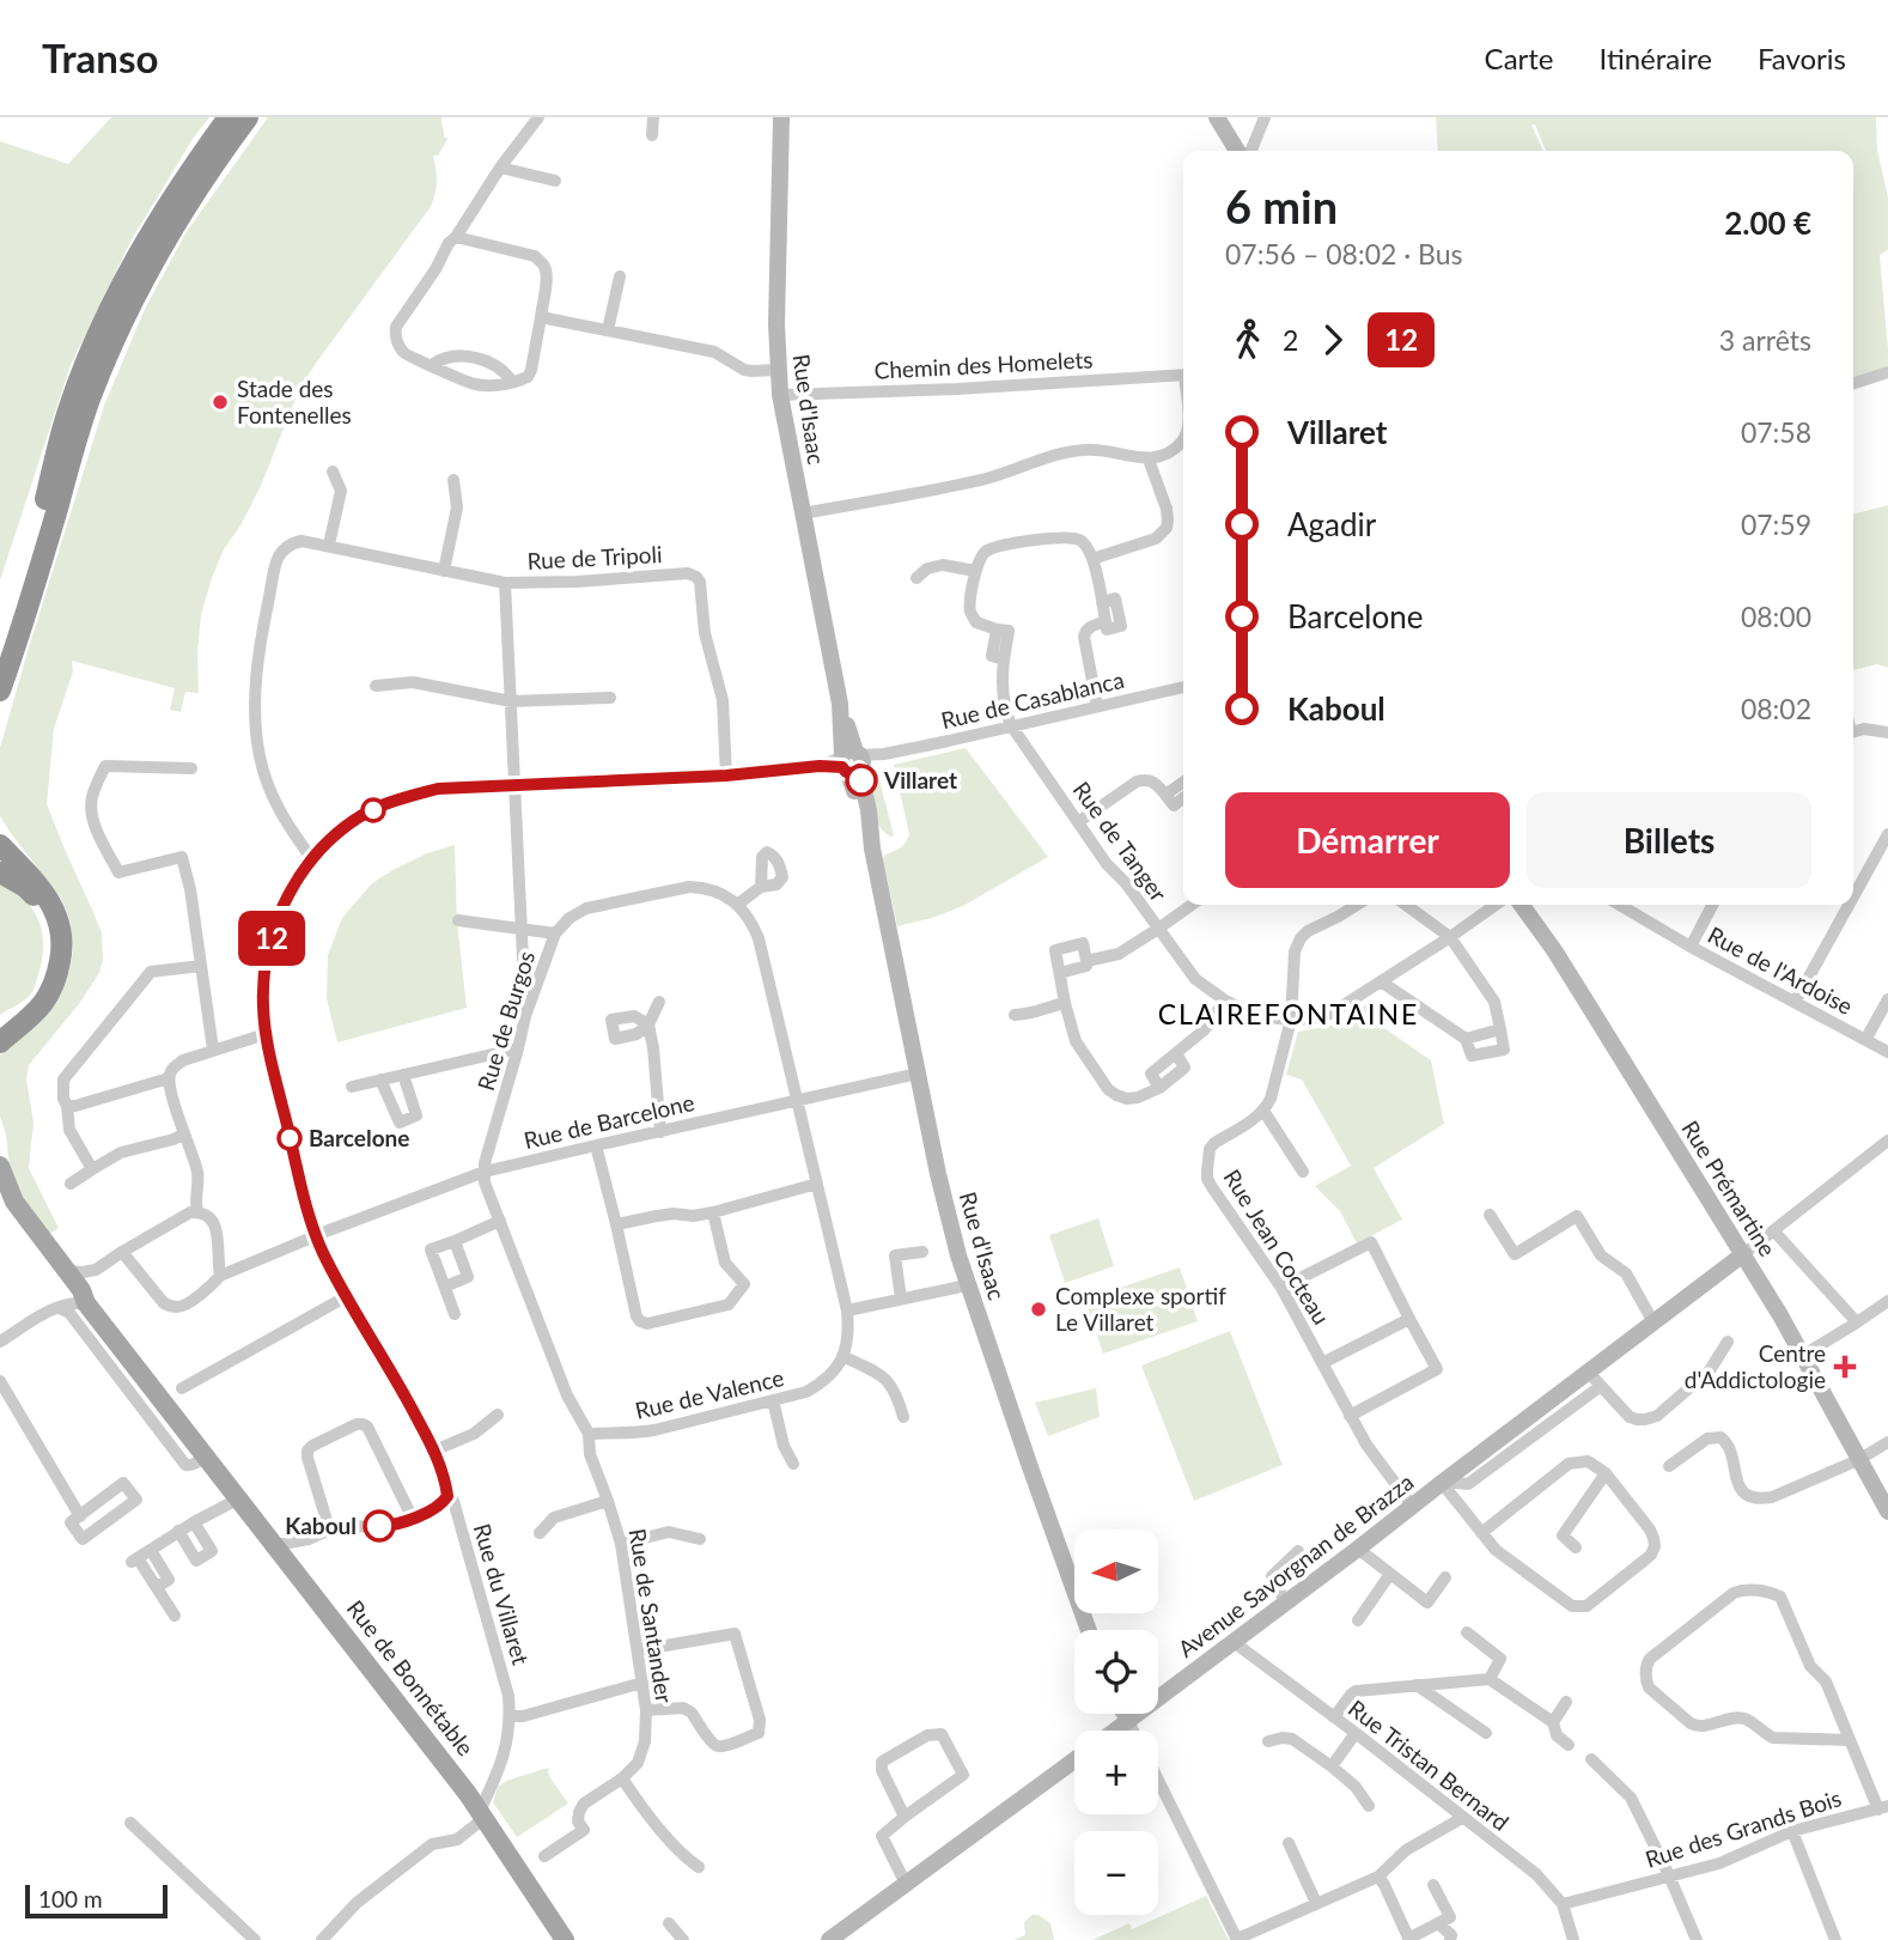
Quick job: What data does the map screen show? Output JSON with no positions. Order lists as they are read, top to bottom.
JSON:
{
  "streets": {
    "main road": ["Rue de Bonnétable"],
    "street": [
      "Chemin des Homelets",
      "Rue d'Isaac",
      "Rue de Tripoli",
      "Rue de Casablanca",
      "Rue de Tanger",
      "Rue de l'Ardoise",
      "Rue de Burgos",
      "Rue de Barcelone",
      "Rue Prémartine",
      "Rue Jean Cocteau",
      "Rue de Valence",
      "Avenue Savorgnan de Brazza",
      "Rue du Villaret",
      "Rue de Santander",
      "Rue Tristan Bernard",
      "Rue des Grands Bois"
    ]
  },
  "crossings": [
    ["Chemin des Homelets", "Rue d'Isaac"],
    ["Rue d'Isaac", "Rue de Casablanca"],
    ["Rue d'Isaac", "Rue de Barcelone"],
    ["Rue d'Isaac", "Rue du Villaret"],
    ["Rue de Tripoli", "Rue du Villaret"],
    ["Rue de Casablanca", "Rue de Tanger"],
    ["Rue de Casablanca", "Rue du Villaret"],
    ["Rue de Burgos", "Rue de Barcelone"],
    ["Rue de Barcelone", "Rue du Villaret"],
    ["Rue Prémartine", "Avenue Savorgnan de Brazza"],
    ["Rue Jean Cocteau", "Avenue Savorgnan de Brazza"],
    ["Rue de Valence", "Rue de Santander"],
    ["Avenue Savorgnan de Brazza", "Rue Tristan Bernard"],
    ["Rue du Villaret", "Rue de Bonnétable"],
    ["Rue Tristan Bernard", "Rue des Grands Bois"]
  ],
  "districts": ["CLAIREFONTAINE"],
  "places": {
    "other": [
      "Stade des Fontenelles",
      "Villaret",
      "Barcelone",
      "Complexe sportif Le Villaret",
      "Kaboul"
    ],
    "health": ["Centre d'Addictologie"]
  },
  "lines": ["bus line 12"],
  "scale_bar": "100 m",
  "north": "left",
  "page": {
    "header": "Transo",
    "nav": ["Carte", "Itinéraire", "Favoris"],
    "on_map": "12",
    "heading": ["6 min", "07:56 – 08:02 · Bus", "2.00 €"],
    "legs": ["2", "12", "3 arrêts"],
    "list": [
      {
        "name": "Villaret",
        "value": "07:58"
      },
      {
        "name": "Agadir",
        "value": "07:59"
      },
      {
        "name": "Barcelone",
        "value": "08:00"
      },
      {
        "name": "Kaboul",
        "value": "08:02"
      }
    ],
    "buttons": ["Démarrer", "Billets"],
    "map_buttons": ["+", "−"],
    "scale": "100 m"
  }
}
